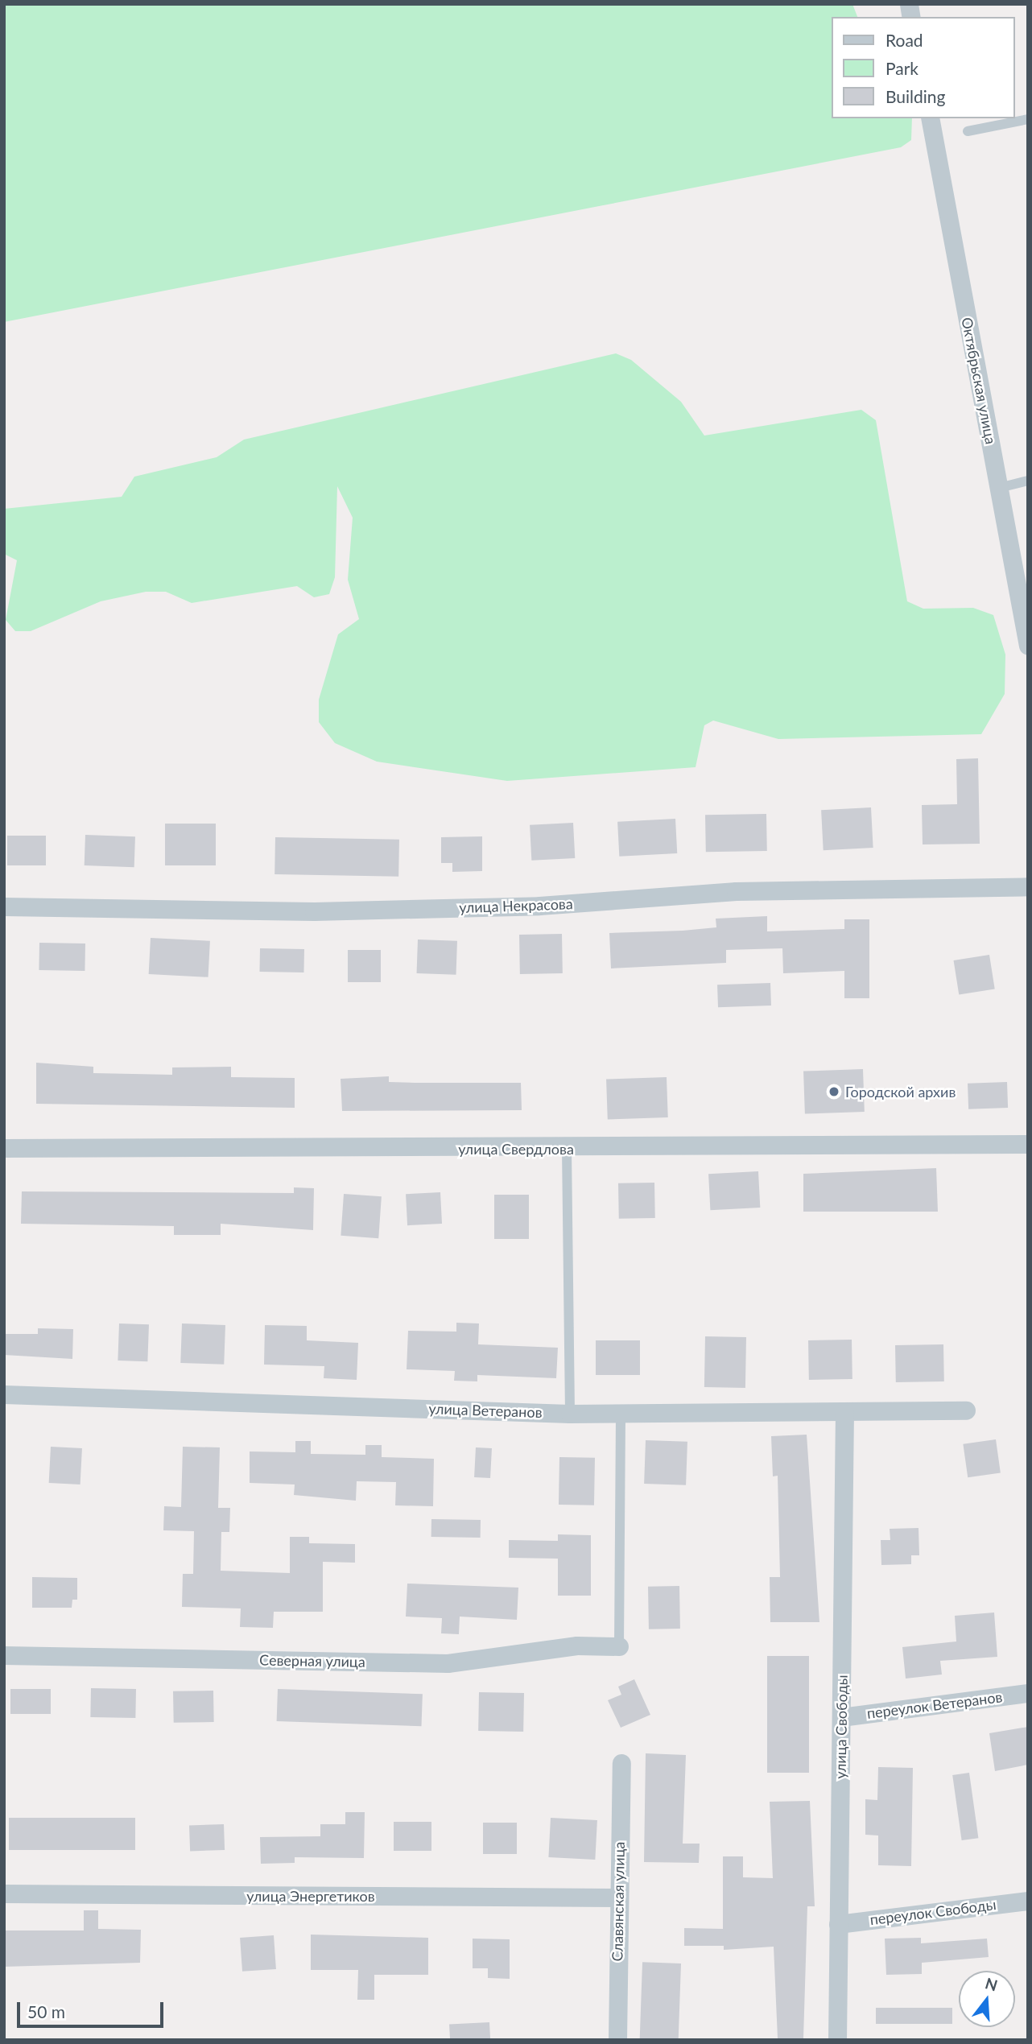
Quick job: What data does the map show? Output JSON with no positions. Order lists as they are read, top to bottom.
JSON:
{
  "streets": {
    "street": [
      "Октябрьская улица",
      "улица Некрасова",
      "улица Свердлова",
      "улица Ветеранов",
      "Северная улица",
      "переулок Ветеранов",
      "улица Свободы",
      "улица Энергетиков",
      "Славянская улица",
      "переулок Свободы"
    ]
  },
  "crossings": [
    ["улица Ветеранов", "улица Свободы"],
    ["переулок Ветеранов", "улица Свободы"],
    ["улица Свободы", "переулок Свободы"],
    ["улица Энергетиков", "Славянская улица"]
  ],
  "places": ["Городской архив"],
  "legend": ["Road", "Park", "Building"],
  "scale_bar": "50 m",
  "north": "top"
}
